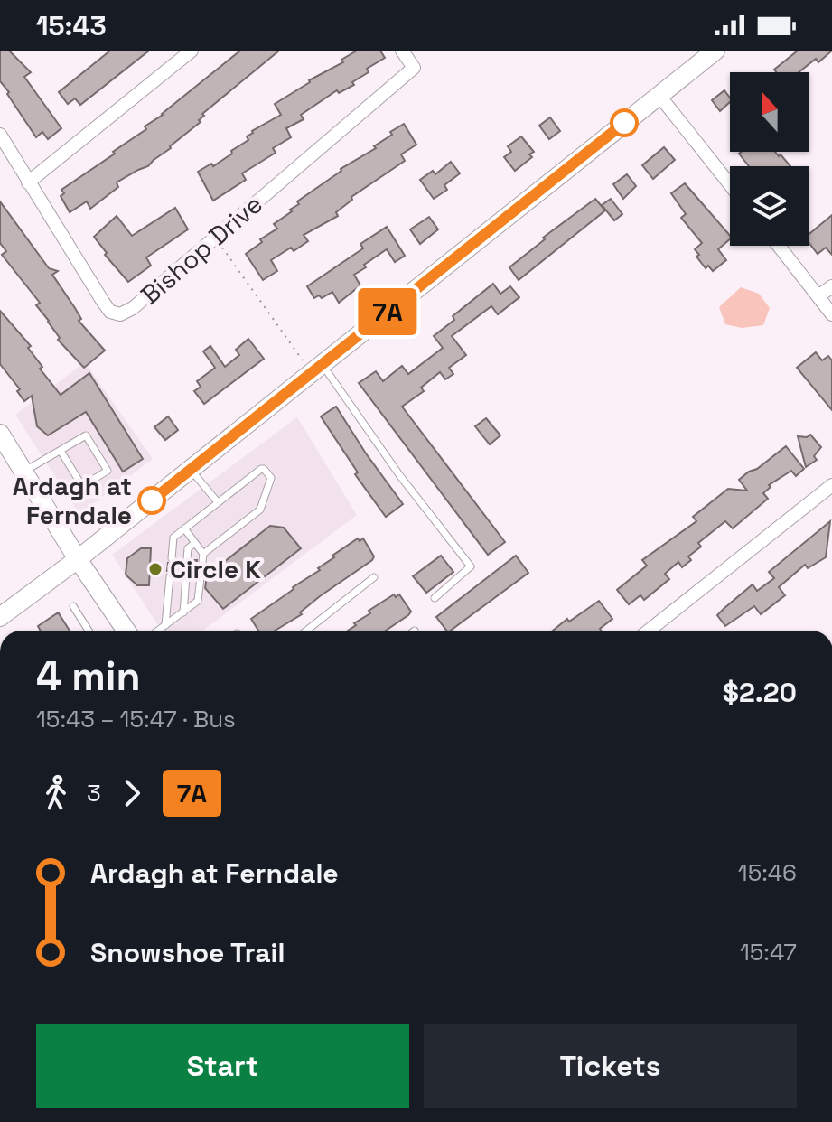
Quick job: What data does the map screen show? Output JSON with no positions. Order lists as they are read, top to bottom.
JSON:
{
  "streets": {
    "street": ["Bishop Drive"]
  },
  "places": ["Ardagh at Ferndale", "Circle K"],
  "lines": ["bus line 7A"],
  "north": "top",
  "page": {
    "status": "15:43",
    "on_map": "7A",
    "heading": ["4 min", "15:43 – 15:47 · Bus", "$2.20"],
    "legs": ["3", "7A"],
    "list": [
      {
        "name": "Ardagh at Ferndale",
        "value": "15:46"
      },
      {
        "name": "Snowshoe Trail",
        "value": "15:47"
      }
    ],
    "buttons": ["Start", "Tickets"]
  }
}
